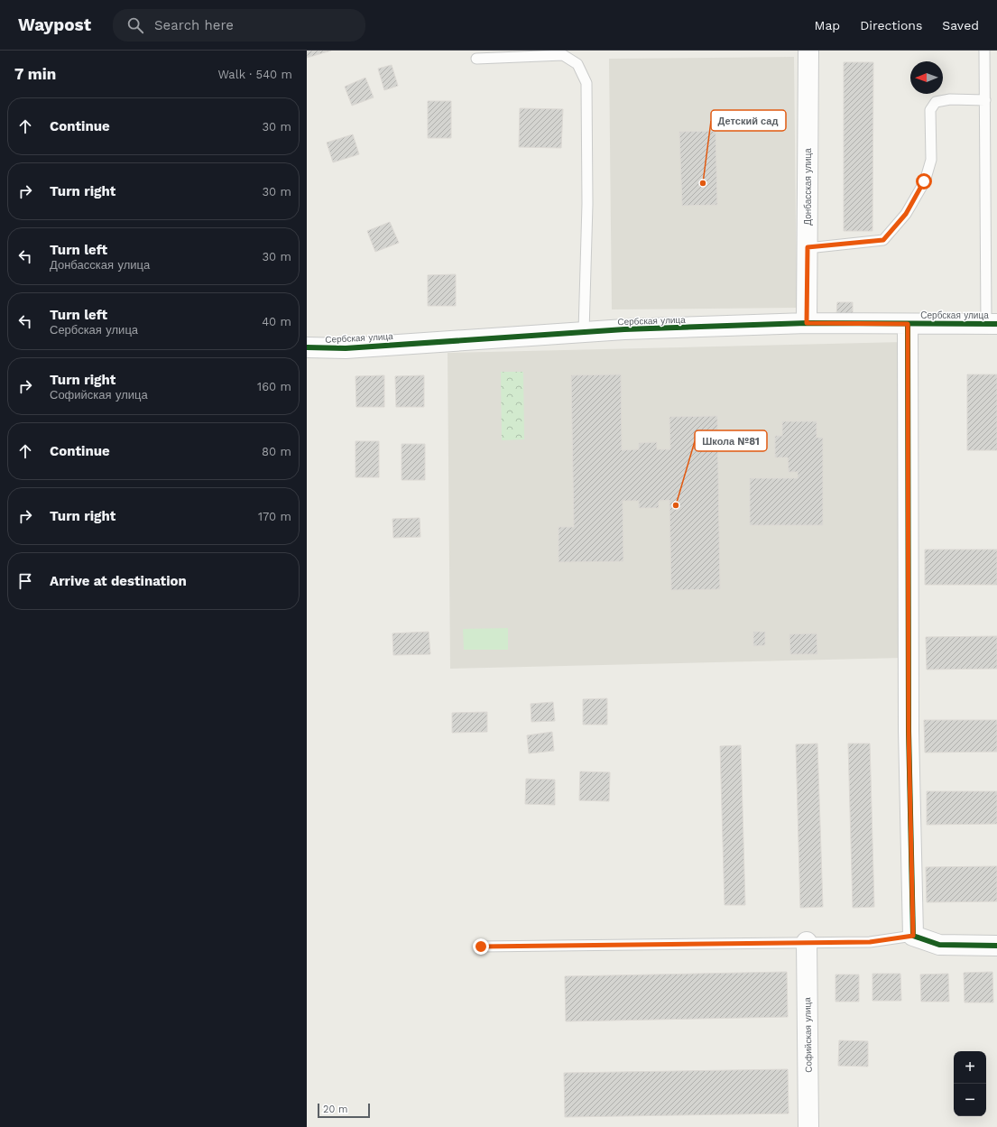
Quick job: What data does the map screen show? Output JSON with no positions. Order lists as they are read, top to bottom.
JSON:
{
  "streets": {
    "street": ["Донбасская улица", "Сербская улица", "Софийская улица"]
  },
  "crossings": [
    ["Донбасская улица", "Сербская улица"]
  ],
  "places": ["Детский сад", "Школа №81"],
  "scale_bar": "20 m",
  "north": "left",
  "page": {
    "header": "Waypost",
    "search": "Search here",
    "nav": ["Map", "Directions", "Saved"],
    "heading": ["7 min", "Walk · 540 m"],
    "list": [
      ["Continue", "30 m"],
      ["Turn right", "30 m"],
      ["Turn left", "Донбасская улица", "30 m"],
      ["Turn left", "Сербская улица", "40 m"],
      ["Turn right", "Софийская улица", "160 m"],
      ["Continue", "80 m"],
      ["Turn right", "170 m"],
      "Arrive at destination"
    ],
    "map_buttons": ["+", "−"],
    "scale": "20 m"
  }
}
